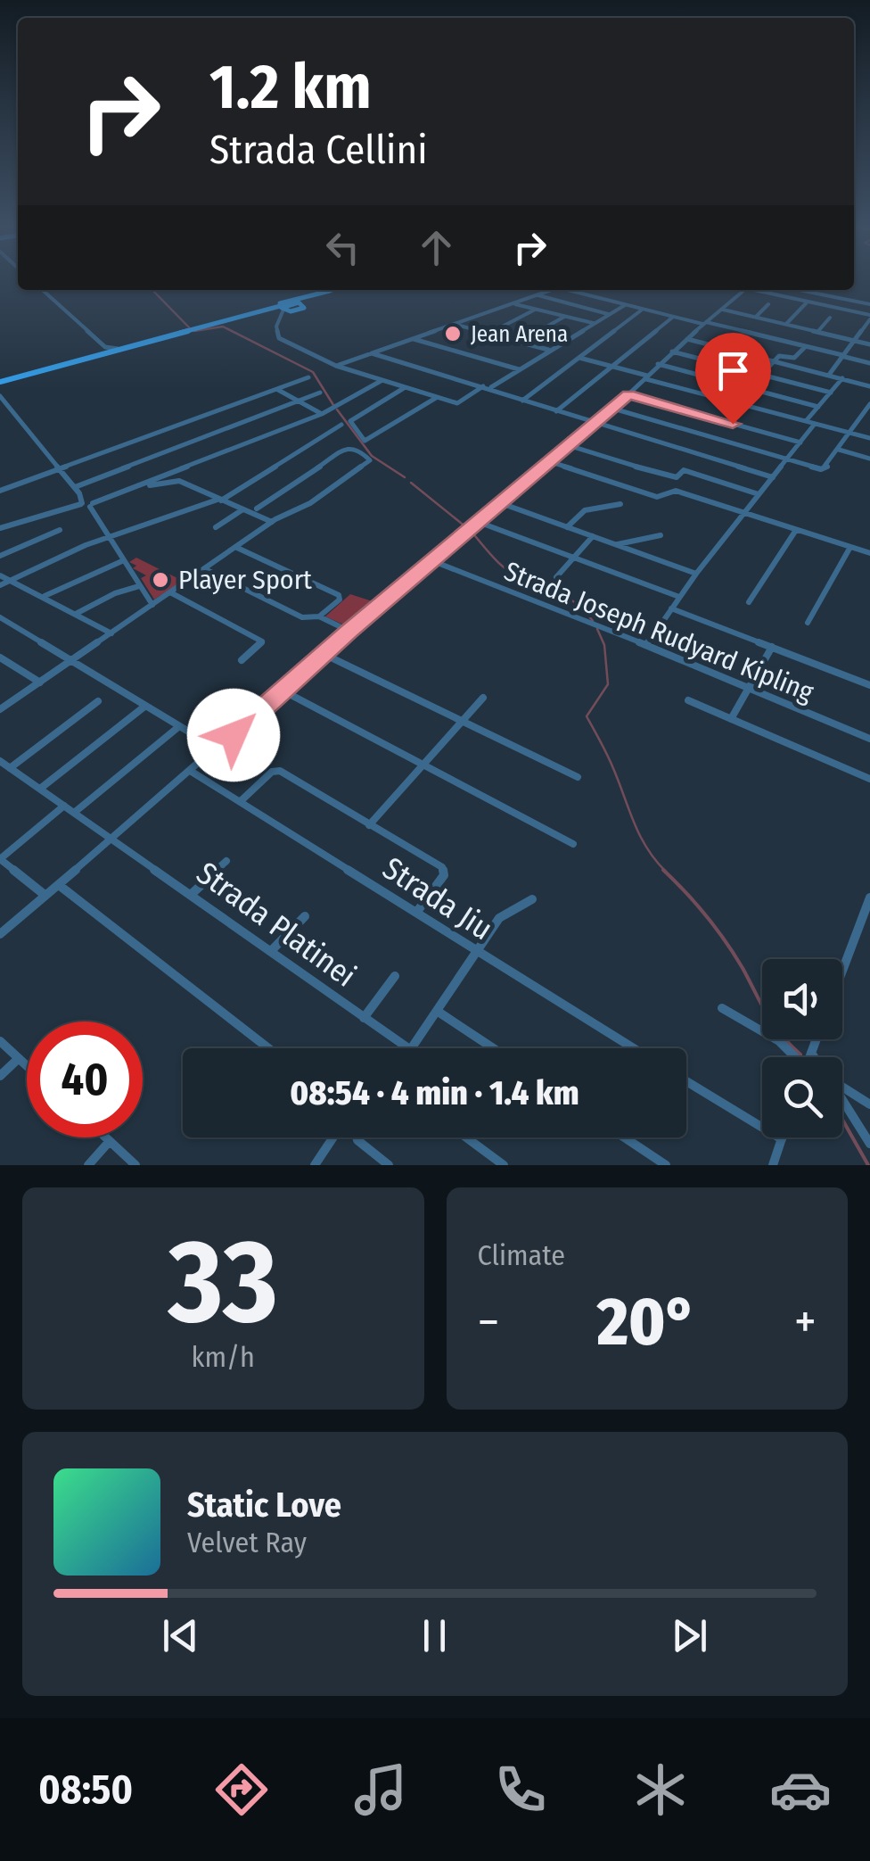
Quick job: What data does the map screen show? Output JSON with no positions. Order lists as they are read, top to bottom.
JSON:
{
  "streets": {
    "street": ["Strada Joseph Rudyard Kipling", "Strada Jiu", "Strada Platinei"]
  },
  "places": ["Jean Arena", "Player Sport"],
  "page": {
    "turn": ["1.2 km", "Strada Cellini"],
    "limit": "40",
    "trip": "08:54 · 4 min · 1.4 km",
    "tile": [
      ["33", "km/h"],
      "Climate"
    ],
    "heat": ["−", "20°", "+"],
    "song": ["Static Love", "Velvet Ray"],
    "tabs": "08:50"
  }
}
